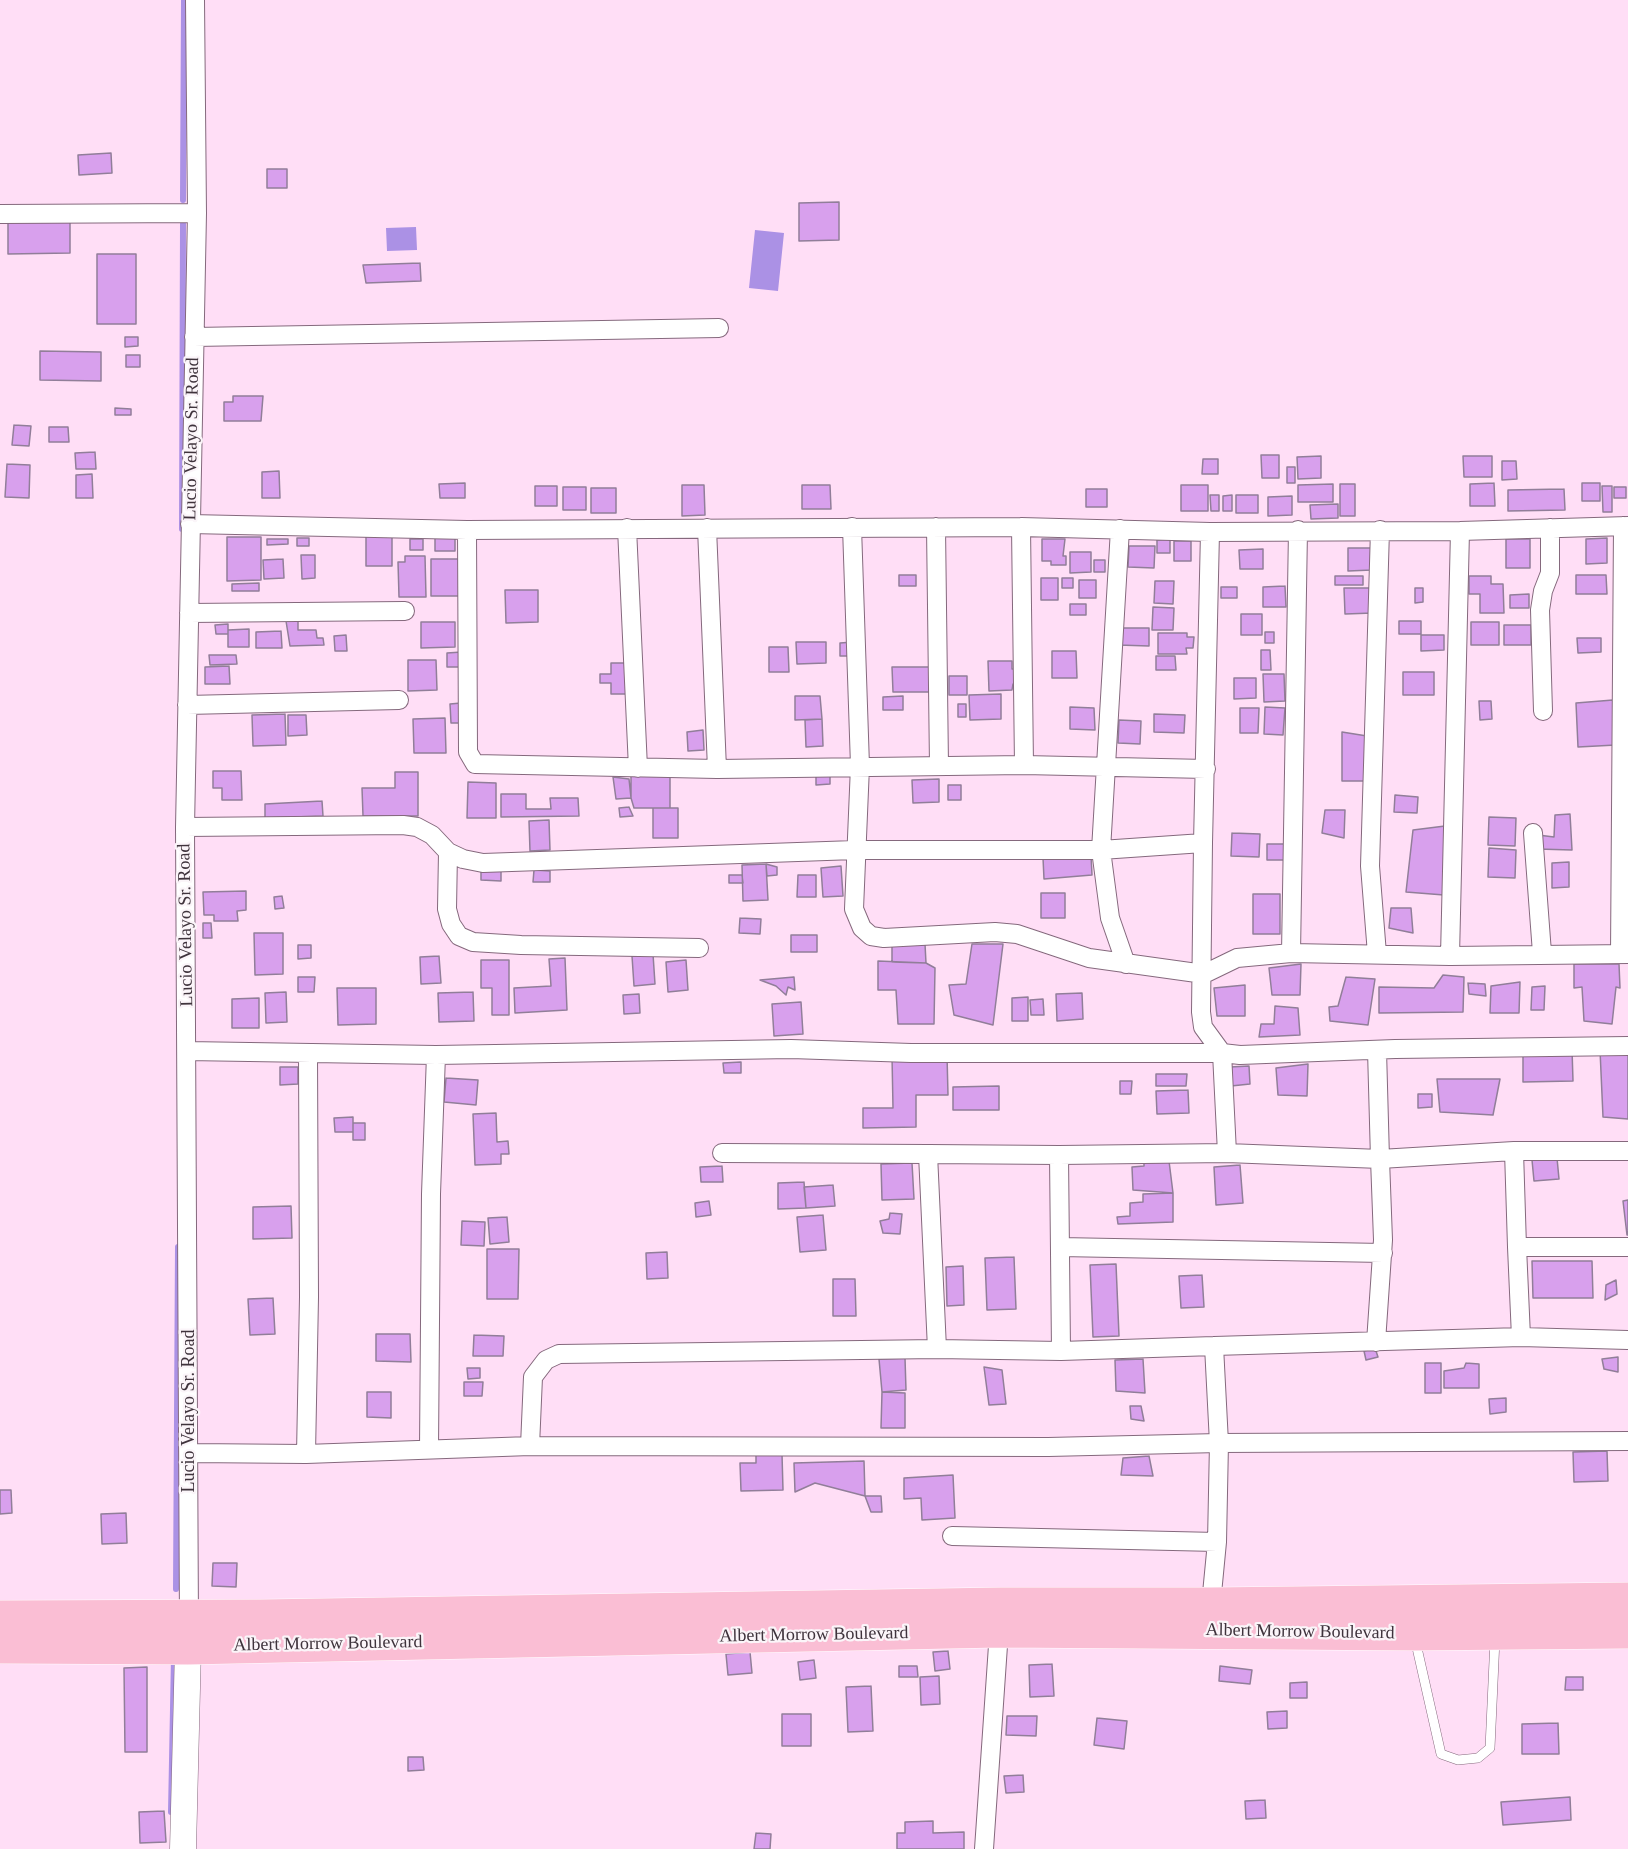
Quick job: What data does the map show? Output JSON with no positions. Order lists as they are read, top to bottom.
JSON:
{
  "streets": {
    "highway": ["Albert Morrow Boulevard"],
    "main road": ["Lucio Velayo Sr. Road"]
  },
  "crossings": [
    ["Lucio Velayo Sr. Road", "Albert Morrow Boulevard"]
  ]
}
